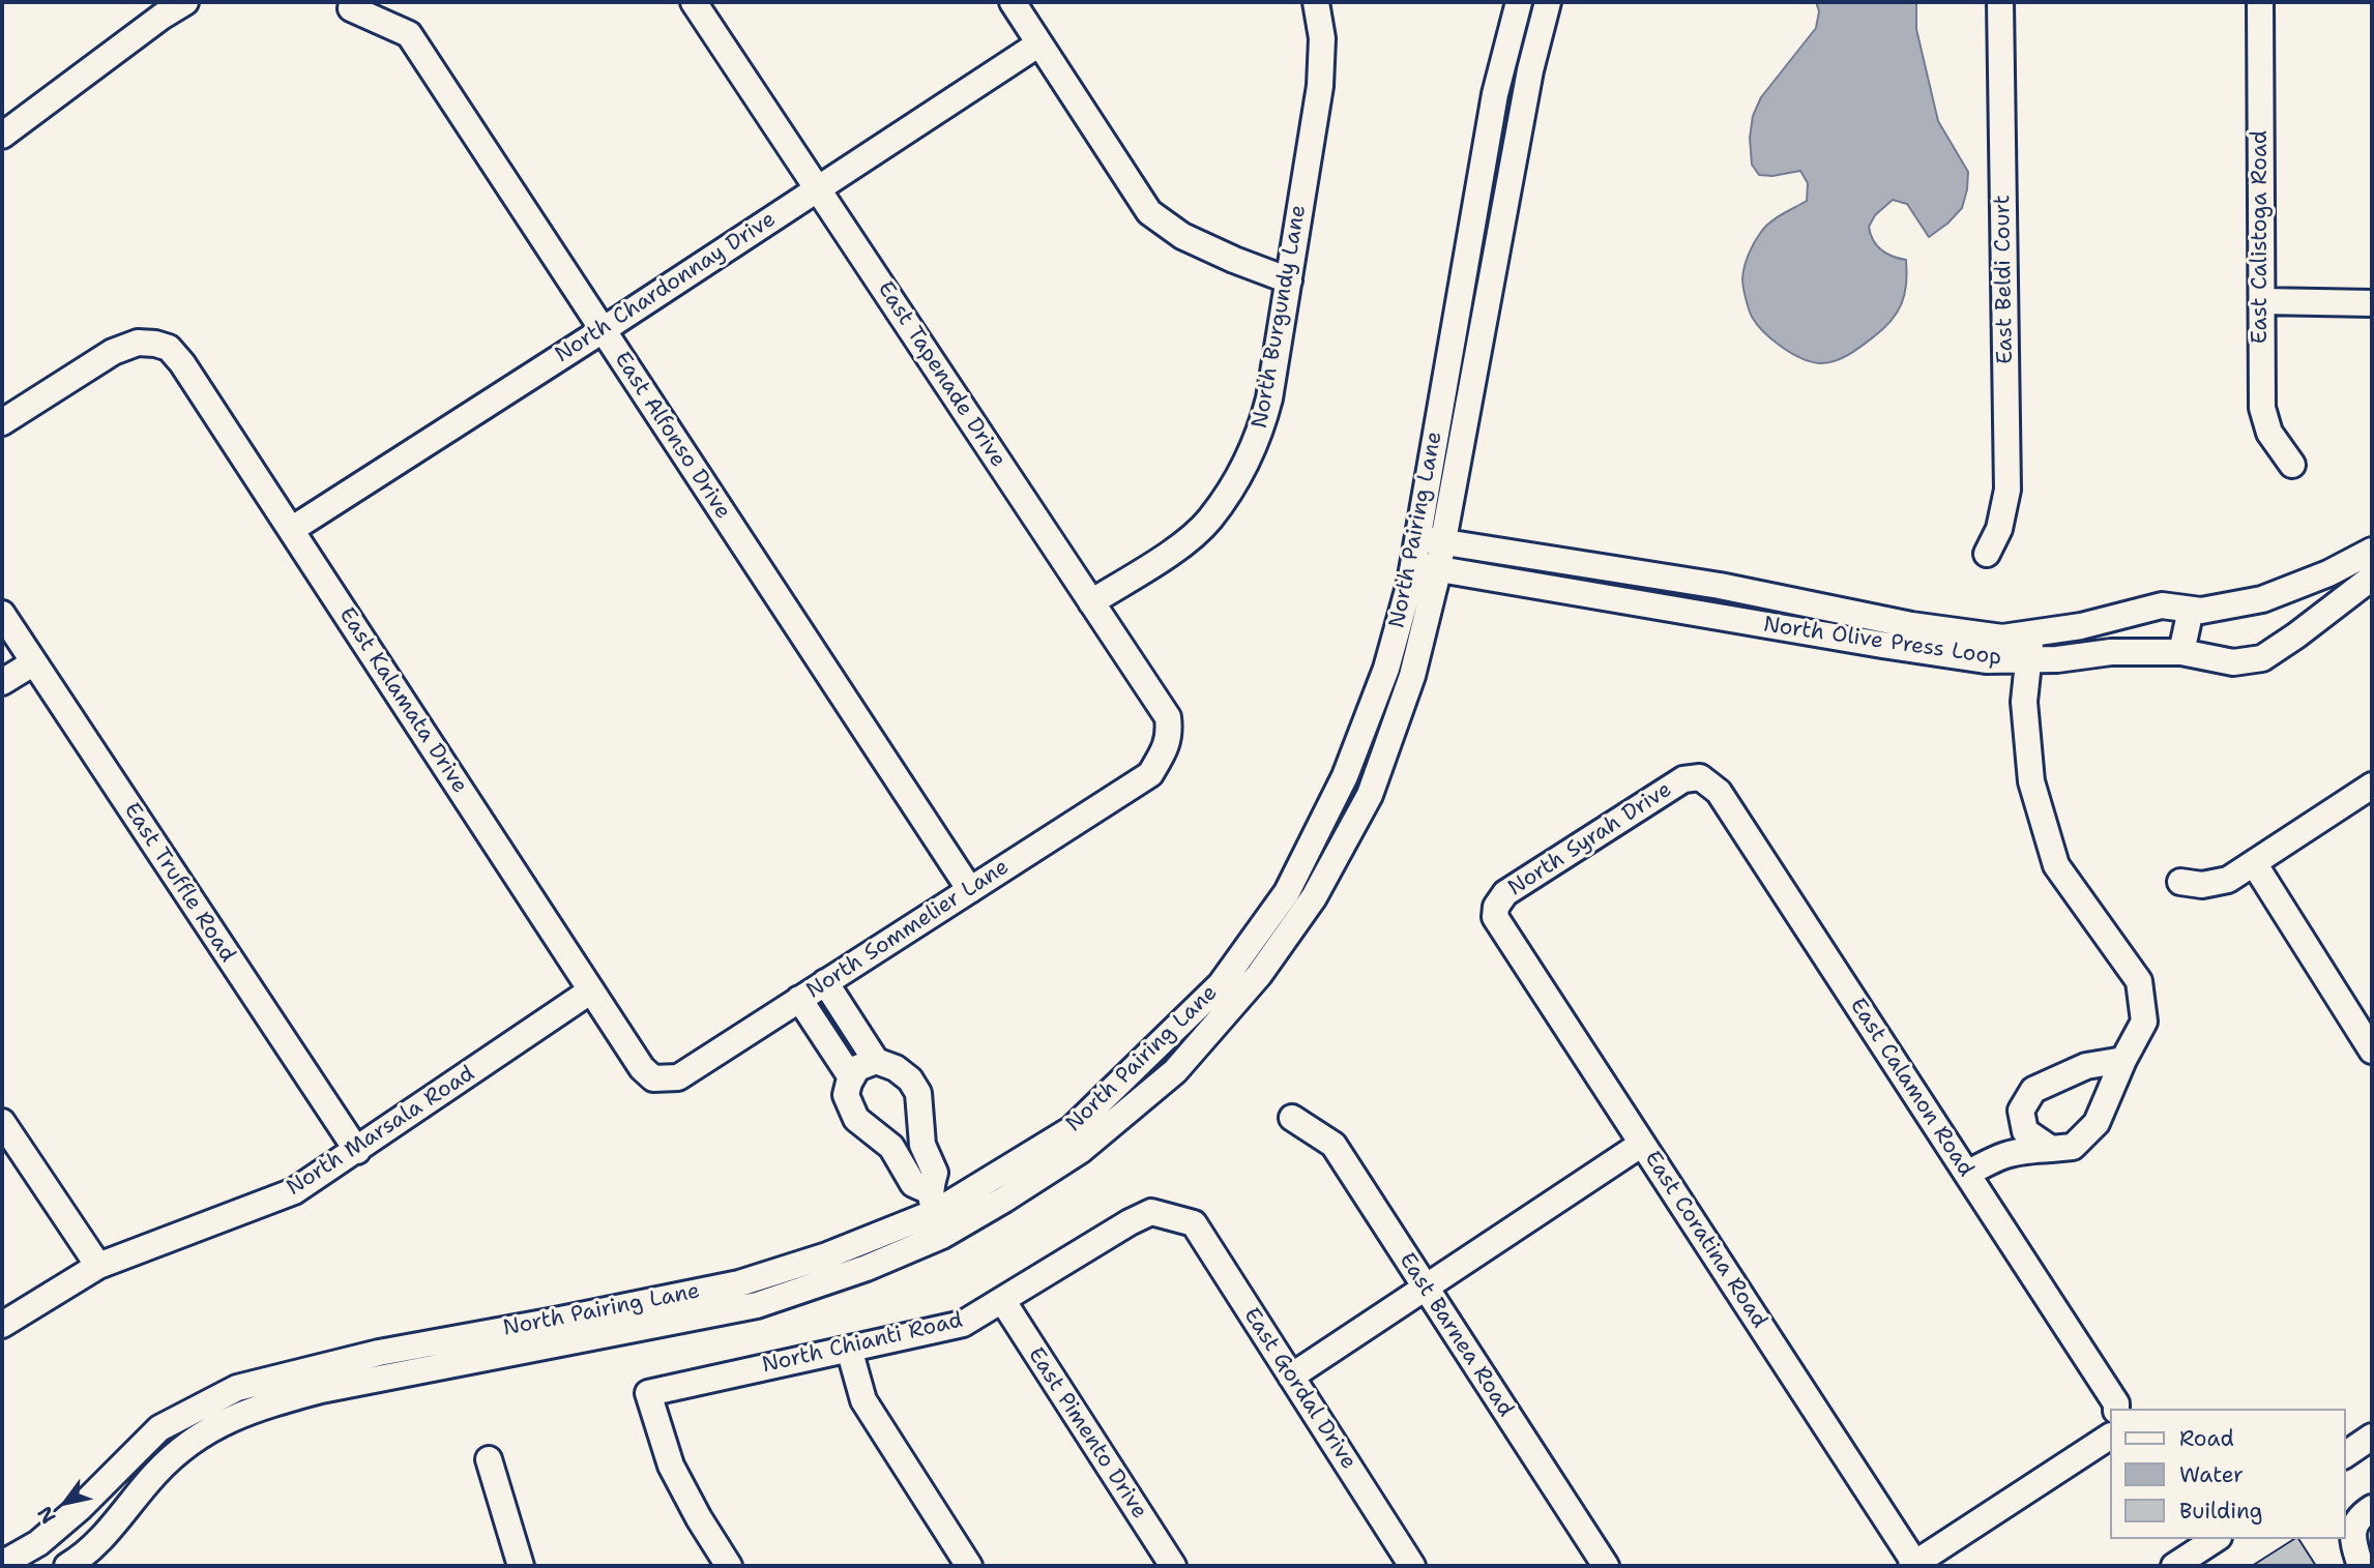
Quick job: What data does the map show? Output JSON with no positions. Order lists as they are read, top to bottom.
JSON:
{
  "streets": {
    "street": [
      "East Calistoga Road",
      "East Beldi Court",
      "North Chardonnay Drive",
      "North Burgundy Lane",
      "East Tapenade Drive",
      "East Alfonso Drive",
      "North Pairing Lane",
      "North Olive Press Loop",
      "East Kalamata Drive",
      "North Syrah Drive",
      "East Truffle Road",
      "North Sommelier Lane",
      "East Calamon Road",
      "North Marsala Road",
      "East Coratina Road",
      "East Barnea Road",
      "North Chianti Road",
      "East Gordal Drive",
      "East Pimento Drive"
    ]
  },
  "crossings": [
    ["North Chardonnay Drive", "East Tapenade Drive"],
    ["North Chardonnay Drive", "East Alfonso Drive"],
    ["North Chardonnay Drive", "East Kalamata Drive"],
    ["North Burgundy Lane", "East Tapenade Drive"],
    ["East Tapenade Drive", "North Sommelier Lane"],
    ["East Alfonso Drive", "North Sommelier Lane"],
    ["North Pairing Lane", "North Olive Press Loop"],
    ["East Kalamata Drive", "North Sommelier Lane"],
    ["East Kalamata Drive", "North Marsala Road"],
    ["North Syrah Drive", "East Calamon Road"],
    ["North Syrah Drive", "East Coratina Road"],
    ["East Truffle Road", "North Marsala Road"],
    ["North Chianti Road", "East Gordal Drive"],
    ["North Chianti Road", "East Pimento Drive"]
  ],
  "legend": ["Road", "Water", "Building"],
  "north": "bottom left"
}
